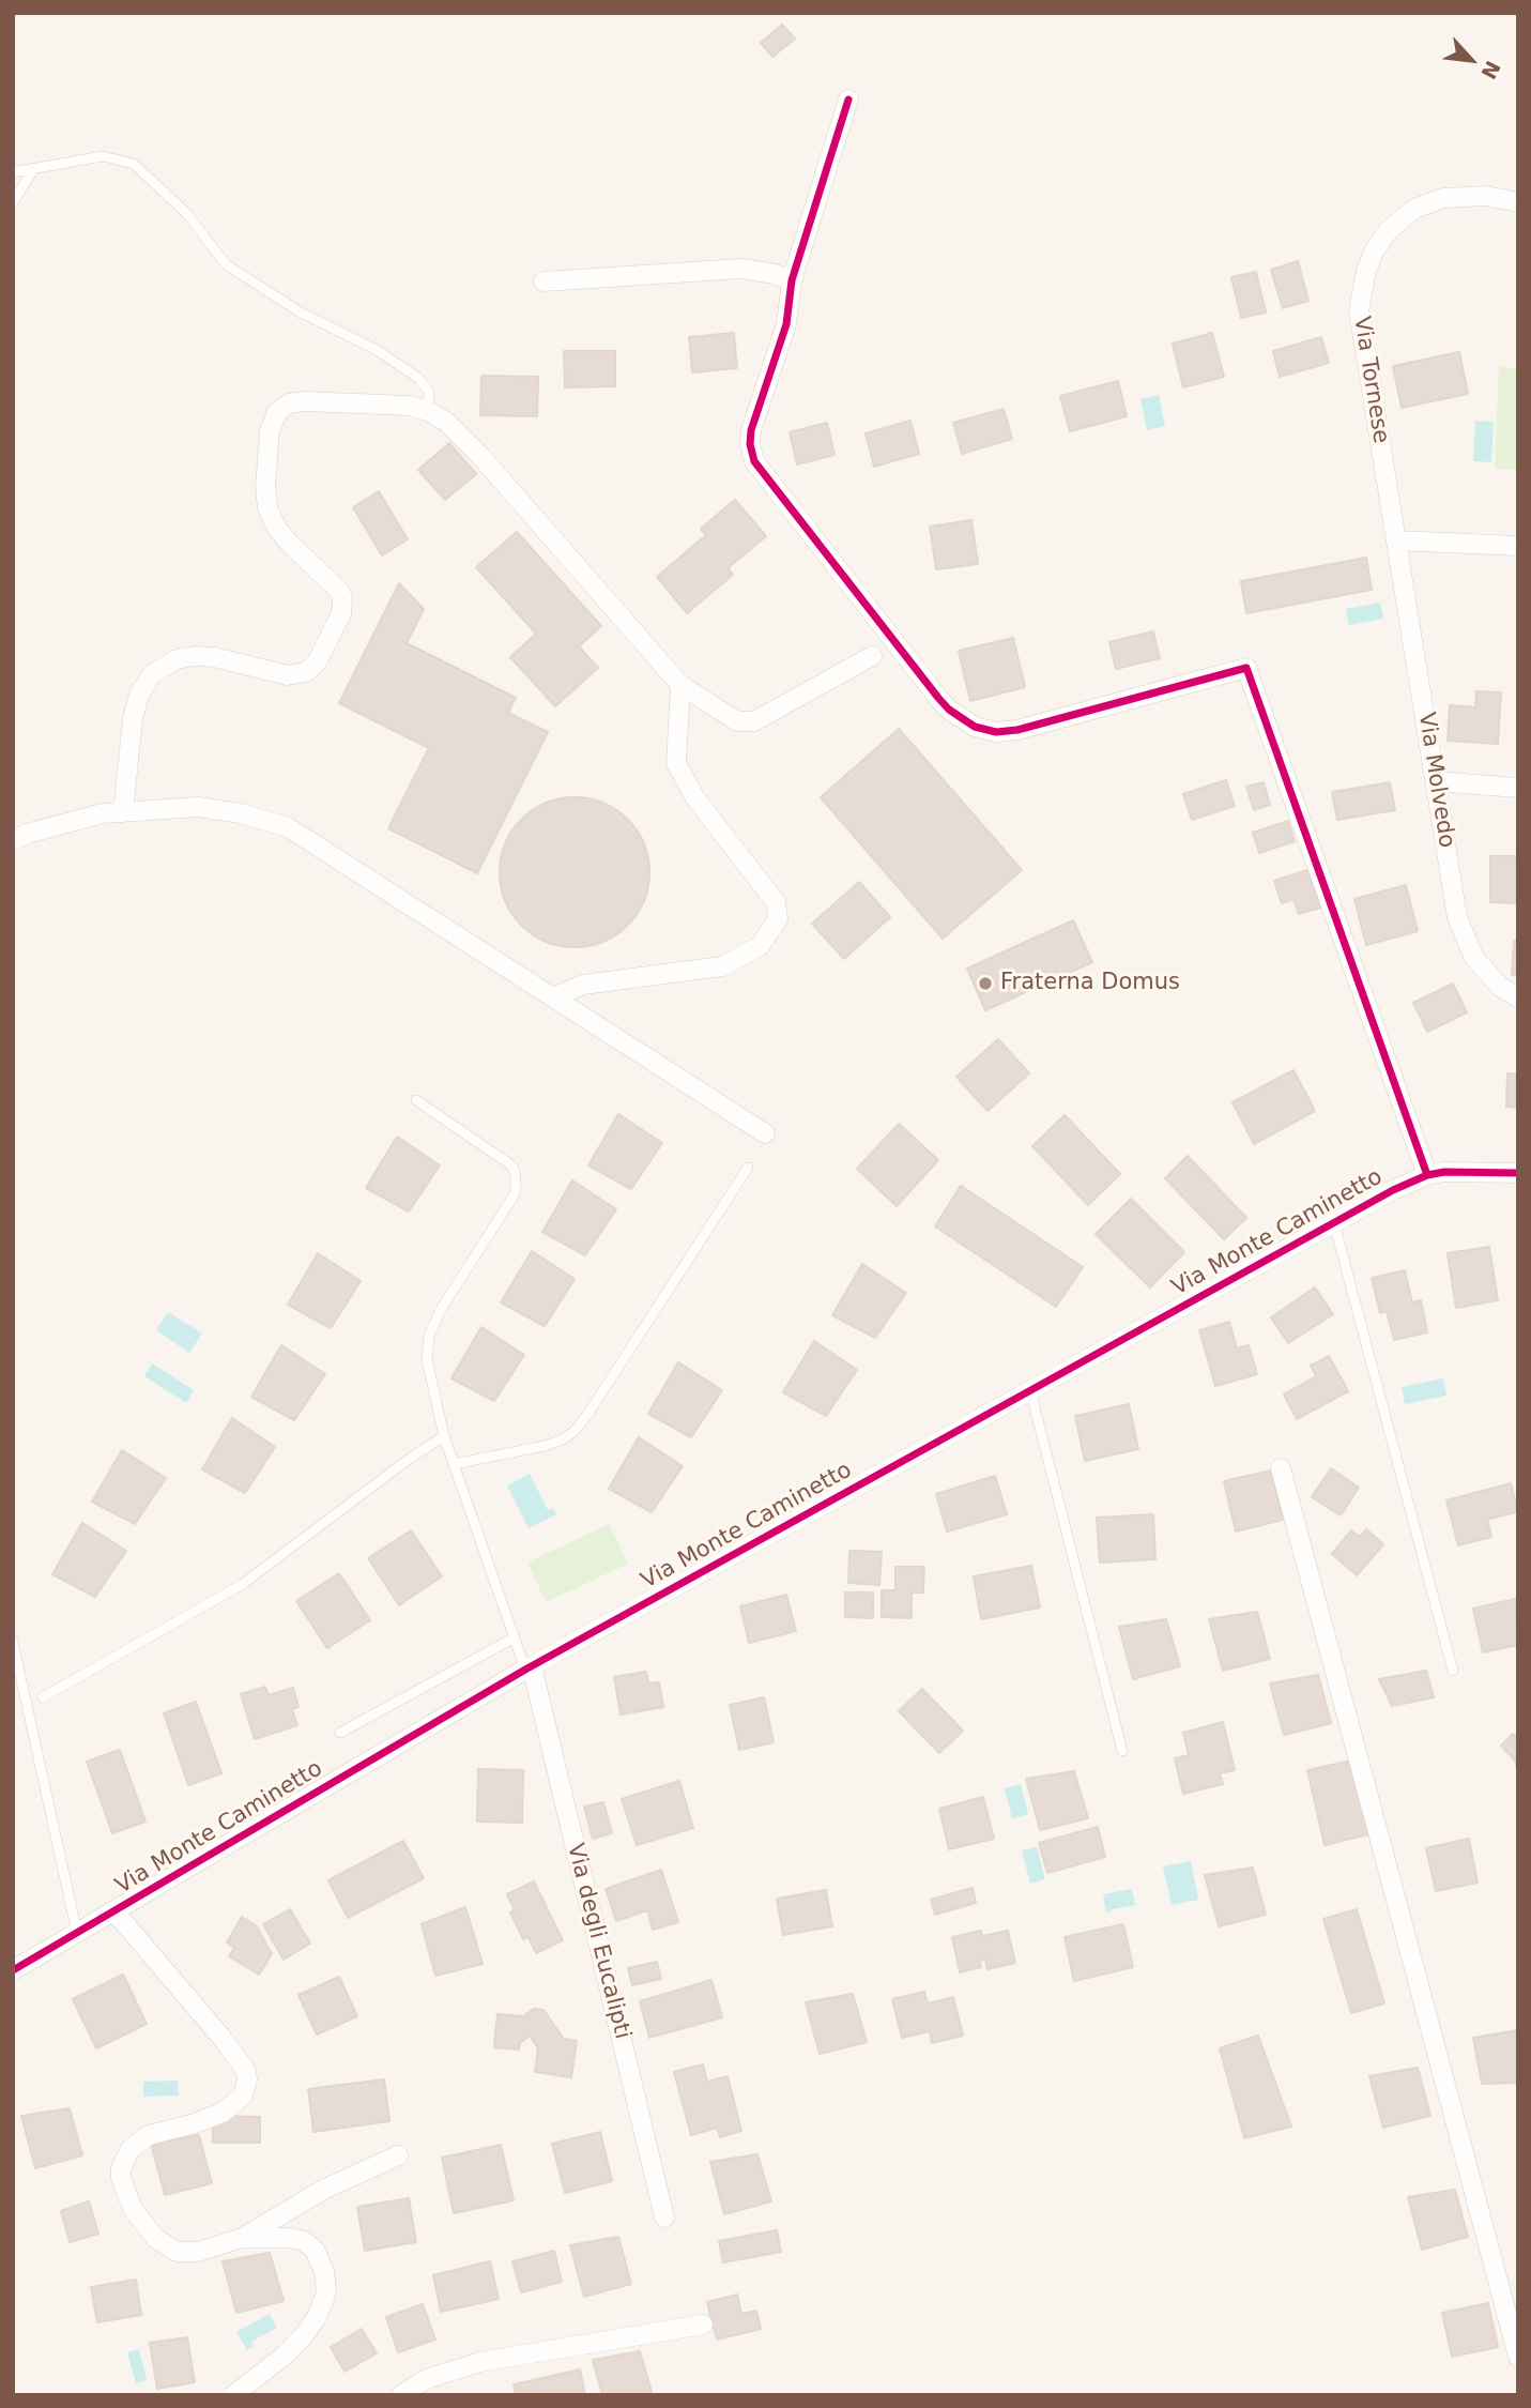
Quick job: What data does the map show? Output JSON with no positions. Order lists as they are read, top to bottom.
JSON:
{
  "streets": {
    "street": [
      "Via Tornese",
      "Via Molvedo",
      "Via Monte Caminetto",
      "Via degli Eucalipti"
    ]
  },
  "crossings": [
    ["Via Tornese", "Via Molvedo"],
    ["Via Monte Caminetto", "Via degli Eucalipti"]
  ],
  "places": ["Fraterna Domus"],
  "north": "bottom right"
}
